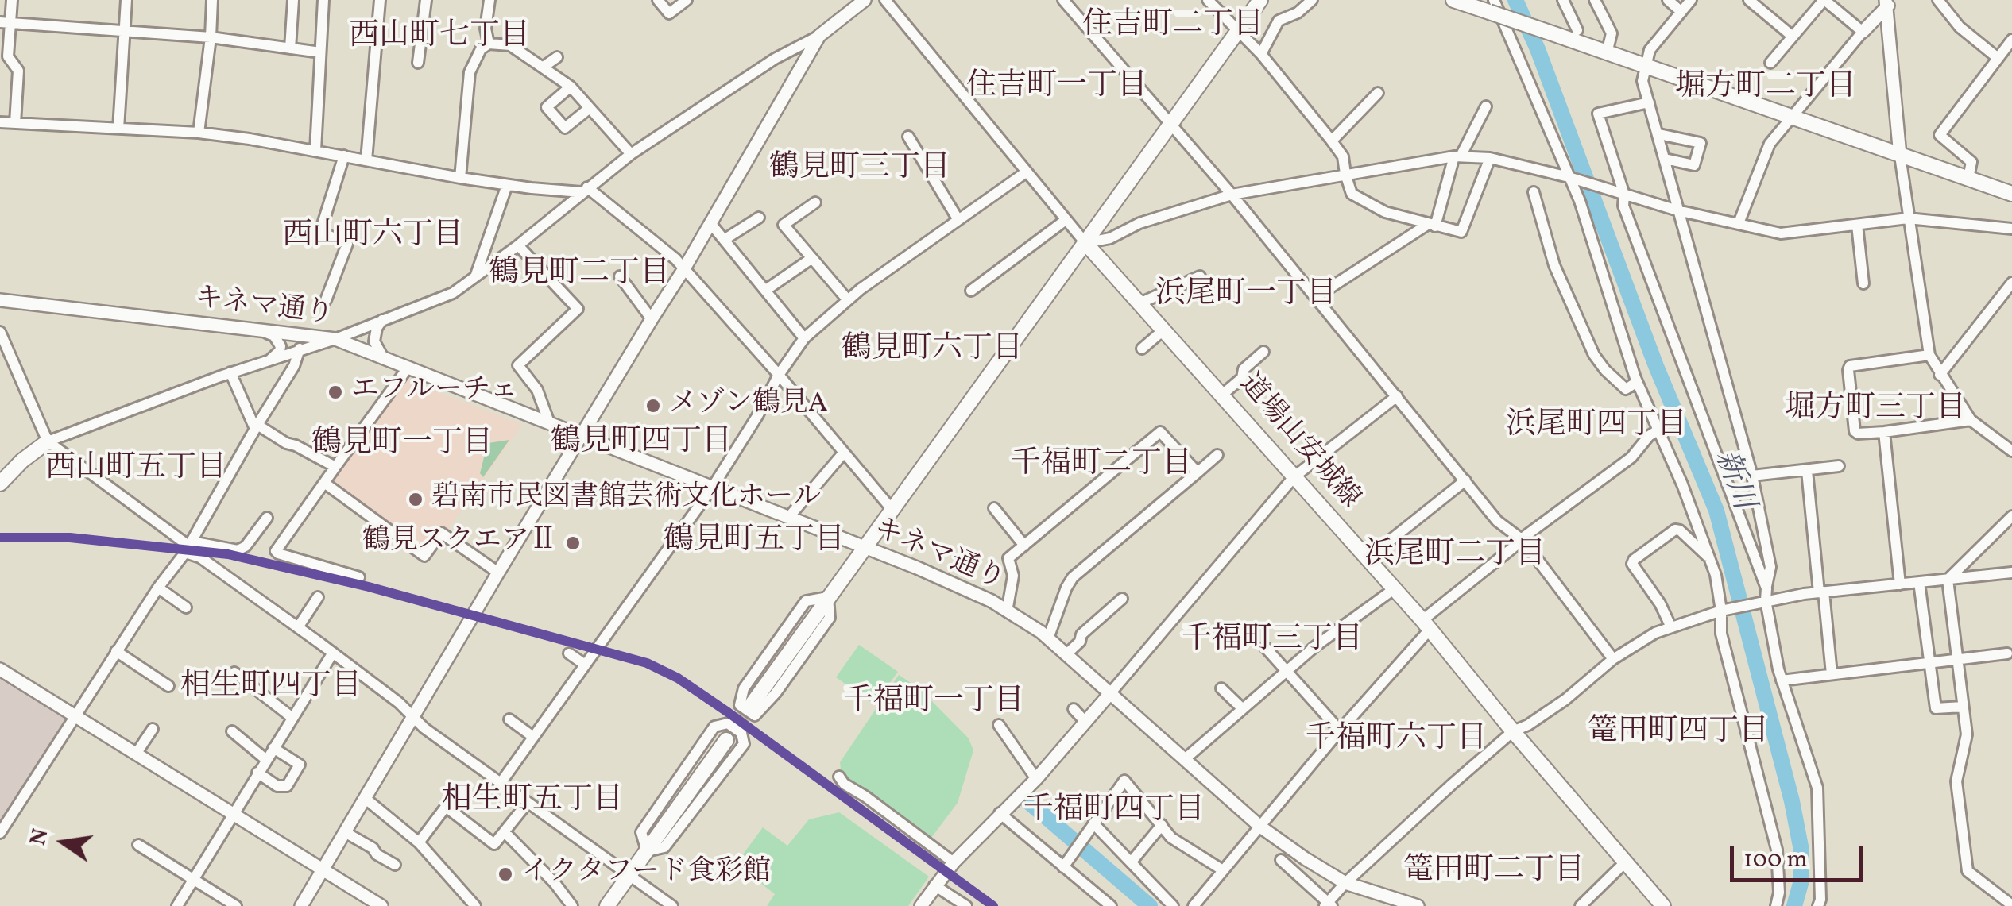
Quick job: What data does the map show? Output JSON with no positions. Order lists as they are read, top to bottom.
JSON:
{
  "streets": {
    "main road": ["道場山安城線"],
    "street": ["キネマ通り"]
  },
  "districts": [
    "住吉町二丁目",
    "西山町七丁目",
    "住吉町一丁目",
    "堀方町二丁目",
    "鶴見町三丁目",
    "西山町六丁目",
    "鶴見町二丁目",
    "浜尾町一丁目",
    "鶴見町六丁目",
    "堀方町三丁目",
    "浜尾町四丁目",
    "鶴見町四丁目",
    "鶴見町一丁目",
    "千福町二丁目",
    "西山町五丁目",
    "鶴見町五丁目",
    "浜尾町二丁目",
    "千福町三丁目",
    "相生町四丁目",
    "千福町一丁目",
    "篭田町四丁目",
    "千福町六丁目",
    "相生町五丁目",
    "千福町四丁目",
    "篭田町二丁目"
  ],
  "water": ["新川"],
  "places": [
    "エフルーチェ",
    "メゾン鶴見A",
    "碧南市民図書館芸術文化ホール",
    "鶴見スクエアⅡ",
    "イクタフード食彩館"
  ],
  "scale_bar": "100 m",
  "north": "left"
}
